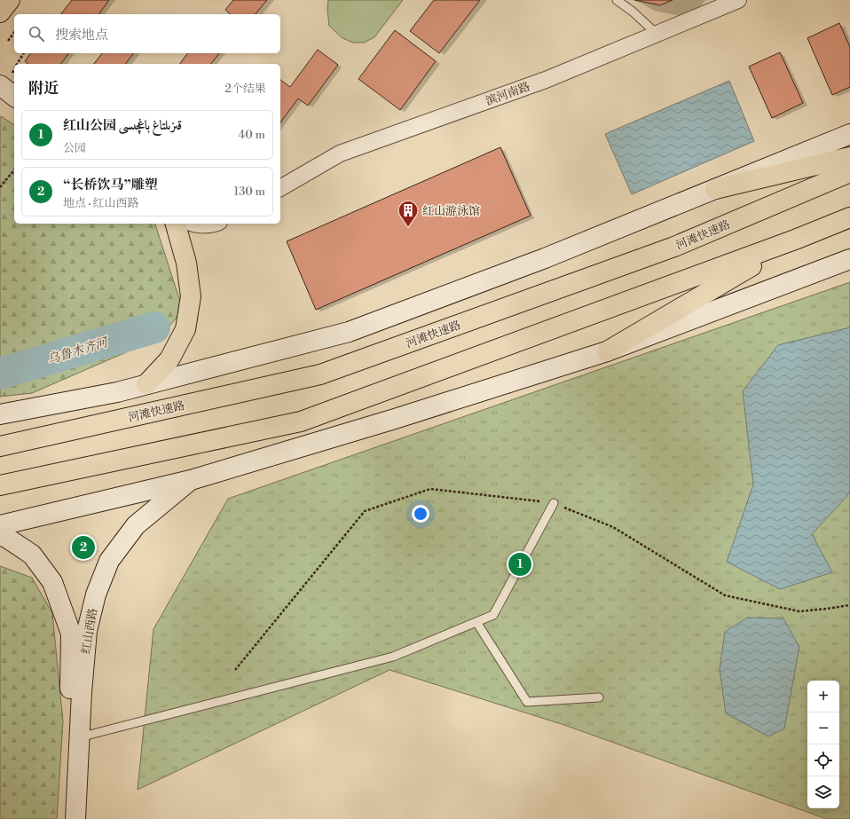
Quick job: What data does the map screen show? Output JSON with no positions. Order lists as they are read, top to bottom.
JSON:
{
  "streets": {
    "main road": ["河滩快速路"],
    "street": ["滨河南路", "红山西路"]
  },
  "water": ["乌鲁木齐河"],
  "places": {
    "building": ["红山游泳馆"]
  },
  "page": {
    "search": "搜索地点",
    "heading": ["附近", "2个结果"],
    "list": [
      {
        "mark": "1",
        "name": "红山公园 قىزىلتاغ باغچىسى",
        "note": "公园",
        "value": "40 m"
      },
      {
        "mark": "2",
        "name": "“长桥饮马”雕塑",
        "note": "地点 · 红山西路",
        "value": "130 m"
      }
    ],
    "pins": ["2", "1"],
    "map_buttons": ["+", "−"]
  }
}
